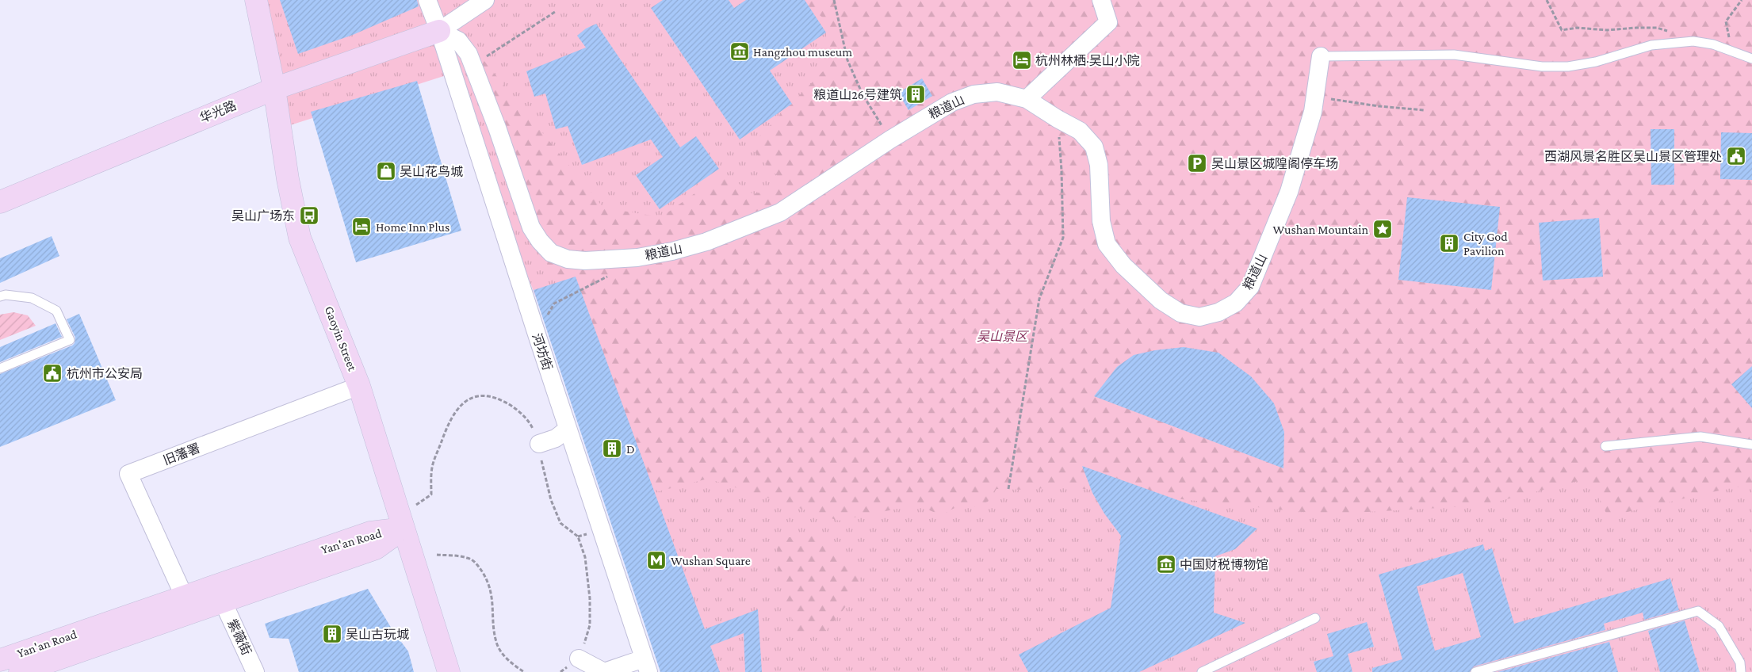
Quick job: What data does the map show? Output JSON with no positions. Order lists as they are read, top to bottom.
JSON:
{
  "streets": {
    "street": [
      "粮道山",
      "华光路",
      "Gaoyin Street",
      "河坊街",
      "旧藩署",
      "Yan'an Road",
      "紫薇街"
    ]
  },
  "crossings": [
    ["粮道山", "华光路"],
    ["粮道山", "河坊街"],
    ["华光路", "Gaoyin Street"],
    ["华光路", "河坊街"],
    ["Gaoyin Street", "旧藩署"],
    ["Gaoyin Street", "Yan'an Road"],
    ["旧藩署", "Yan'an Road"],
    ["Yan'an Road", "紫薇街"]
  ],
  "parks": ["吴山景区"],
  "places": {
    "museum": ["Hangzhou museum", "中国财税博物馆"],
    "hotel": ["杭州林栖·吴山小院", "Home Inn Plus"],
    "building": [
      "粮道山26号建筑",
      "City God Pavilion",
      "D",
      "吴山古玩城"
    ],
    "public building": ["西湖风景名胜区吴山景区管理处", "杭州市公安局"],
    "parking": ["吴山景区城隍阁停车场"],
    "shop": ["吴山花鸟城"],
    "bus stop": ["吴山广场东"],
    "place": ["Wushan Mountain"],
    "metro station": ["Wushan Square"]
  }
}
